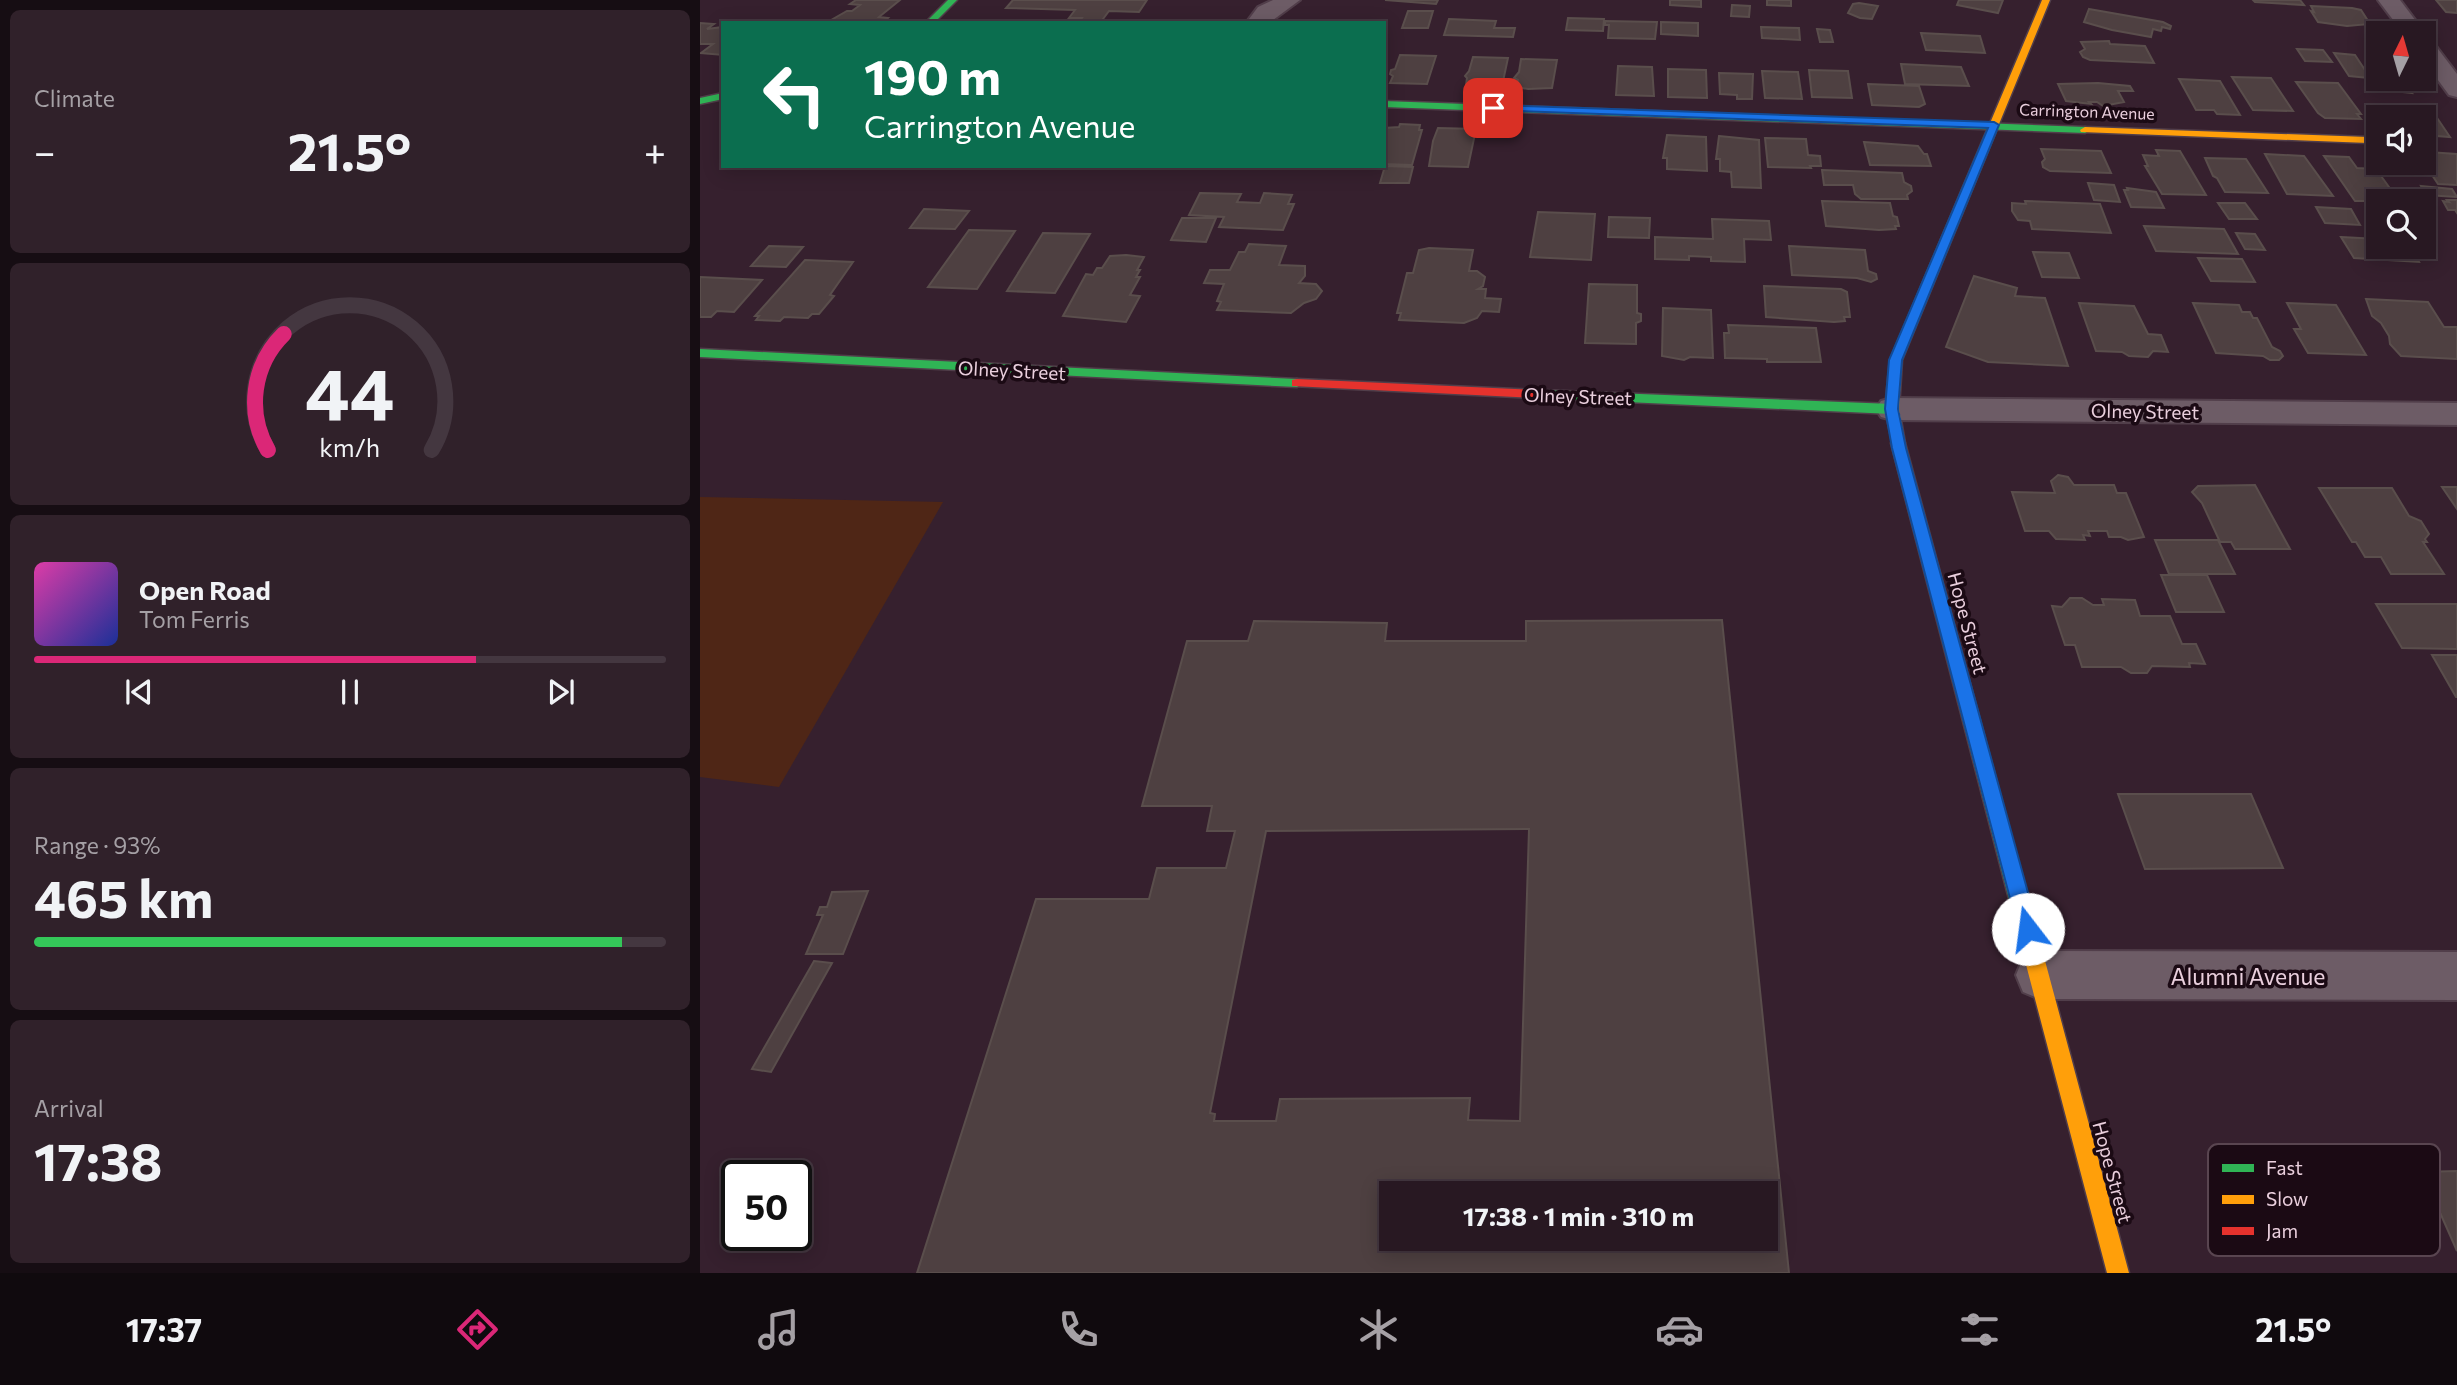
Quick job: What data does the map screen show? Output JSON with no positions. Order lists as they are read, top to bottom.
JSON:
{
  "streets": {
    "street": [
      "Carrington Avenue",
      "Olney Street",
      "Hope Street",
      "Alumni Avenue"
    ]
  },
  "crossings": [
    ["Carrington Avenue", "Hope Street"],
    ["Olney Street", "Hope Street"],
    ["Hope Street", "Alumni Avenue"]
  ],
  "legend": ["Fast", "Slow", "Jam"],
  "north": "top",
  "page": {
    "tile": [
      "Climate",
      ["Range · 93%", "465 km"],
      ["Arrival", "17:38"]
    ],
    "turn": ["190 m", "Carrington Avenue"],
    "heat": ["−", "21.5°", "+"],
    "song": ["Open Road", "Tom Ferris"],
    "limit": "50",
    "trip": "17:38 · 1 min · 310 m",
    "tabs": ["17:37", "21.5°"],
    "gauge": ["44", "km/h"]
  }
}
